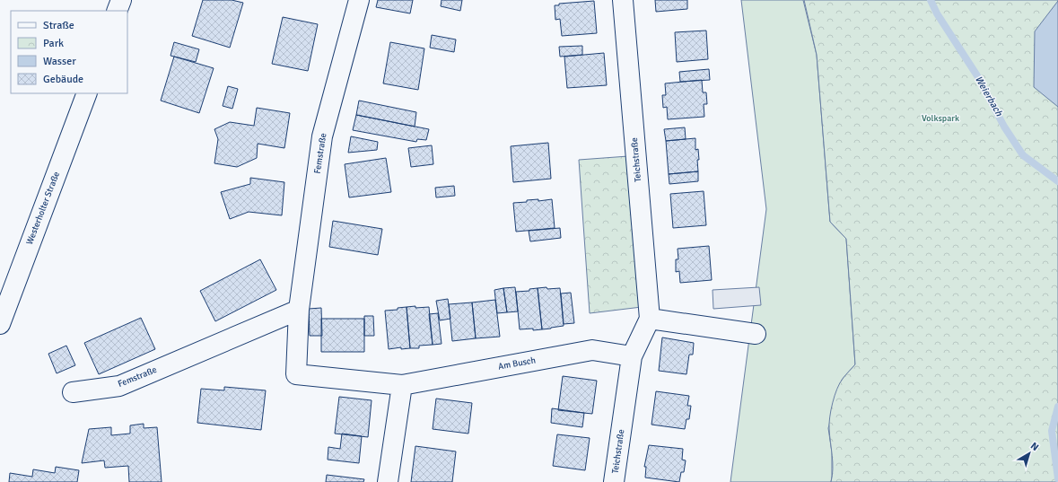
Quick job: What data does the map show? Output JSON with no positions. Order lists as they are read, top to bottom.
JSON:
{
  "streets": {
    "street": [
      "Femstraße",
      "Teichstraße",
      "Westerholter Straße",
      "Am Busch"
    ]
  },
  "crossings": [
    ["Femstraße", "Am Busch"],
    ["Teichstraße", "Am Busch"]
  ],
  "water": ["Weierbach"],
  "parks": ["Volkspark"],
  "legend": [
    "Straße",
    "Park",
    "Wasser",
    "Gebäude"
  ],
  "north": "top right"
}
